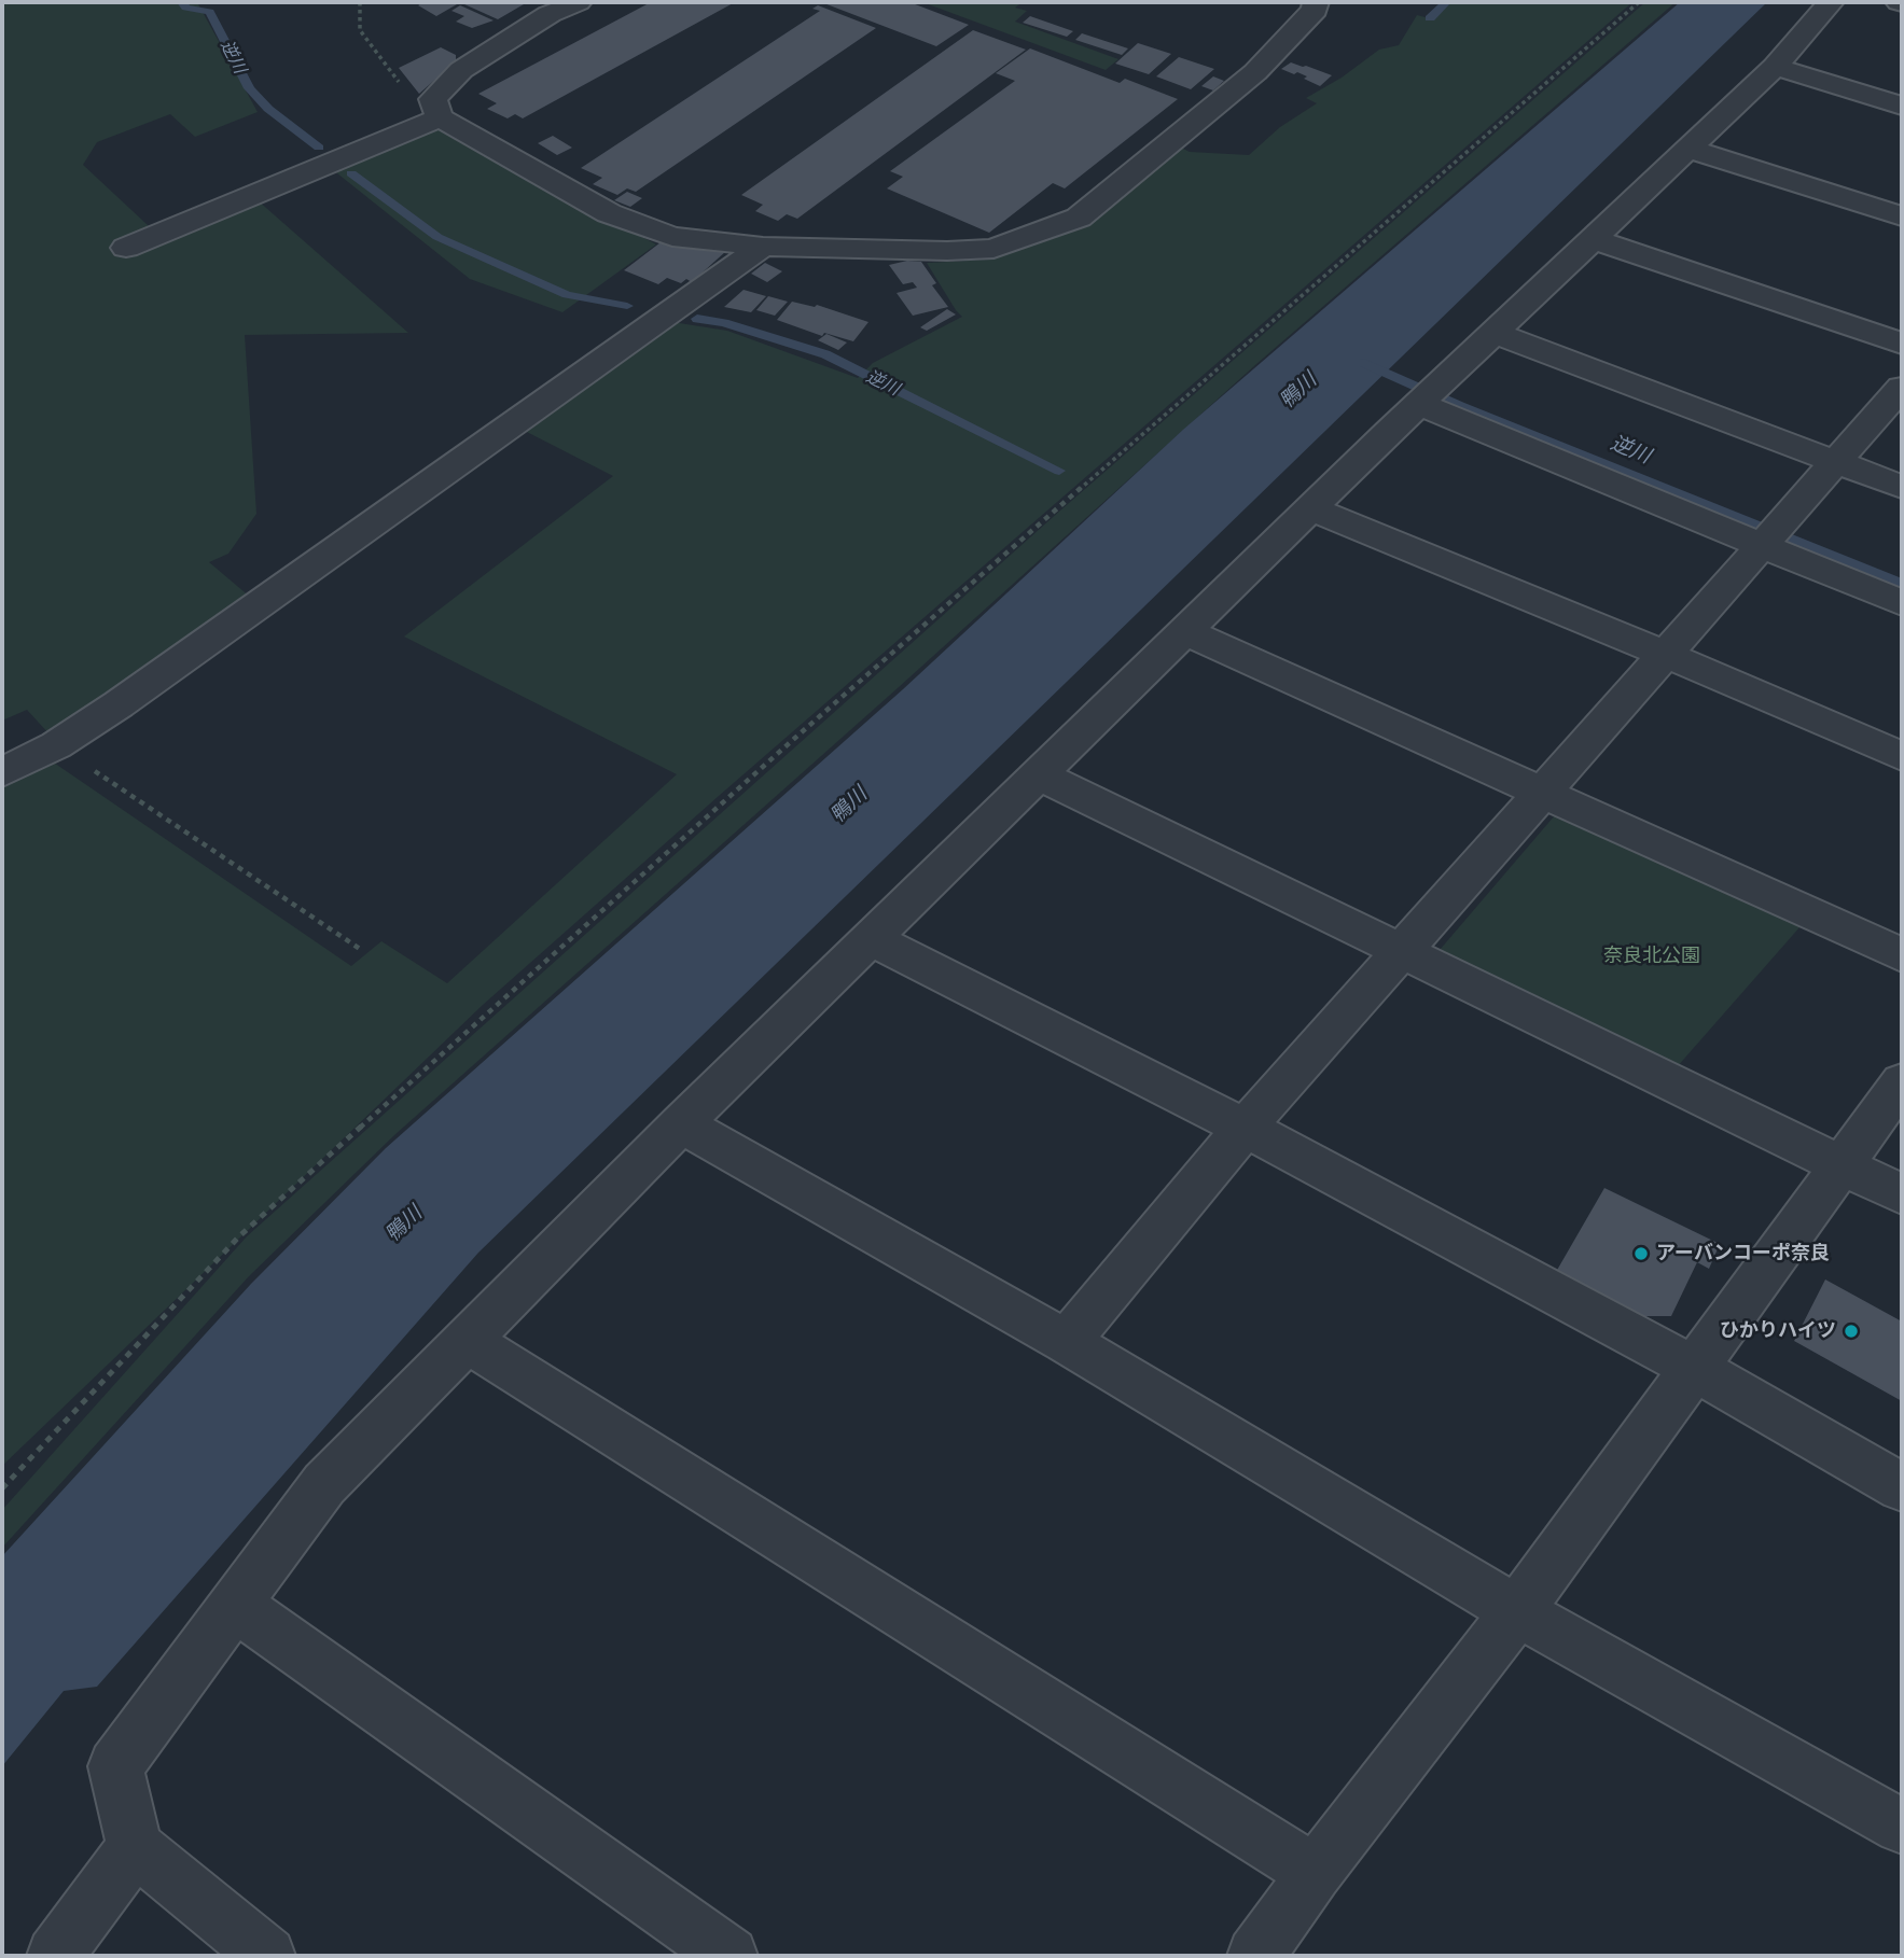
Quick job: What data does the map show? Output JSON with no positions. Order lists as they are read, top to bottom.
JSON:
{
  "water": ["逆川", "鴨川"],
  "parks": ["奈良北公園"],
  "places": ["アーバンコーポ奈良", "ひかりハイツ"]
}
